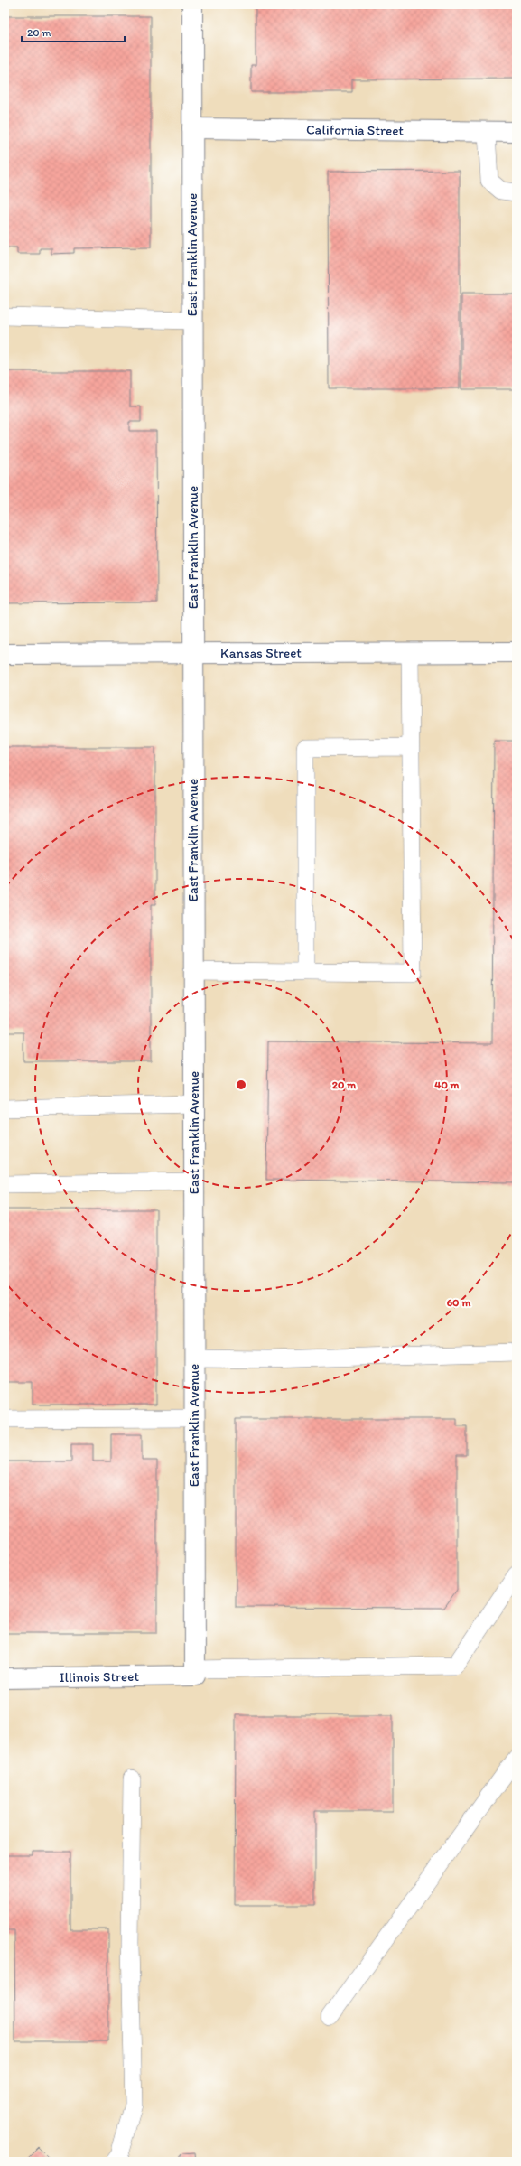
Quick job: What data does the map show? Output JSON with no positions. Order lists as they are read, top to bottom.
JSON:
{
  "streets": {
    "street": [
      "California Street",
      "East Franklin Avenue",
      "Kansas Street",
      "Illinois Street"
    ]
  },
  "crossings": [
    ["California Street", "East Franklin Avenue"],
    ["East Franklin Avenue", "Kansas Street"],
    ["East Franklin Avenue", "Illinois Street"]
  ],
  "scale_bar": "20 m",
  "rings": ["20 m", "40 m", "60 m"]
}
